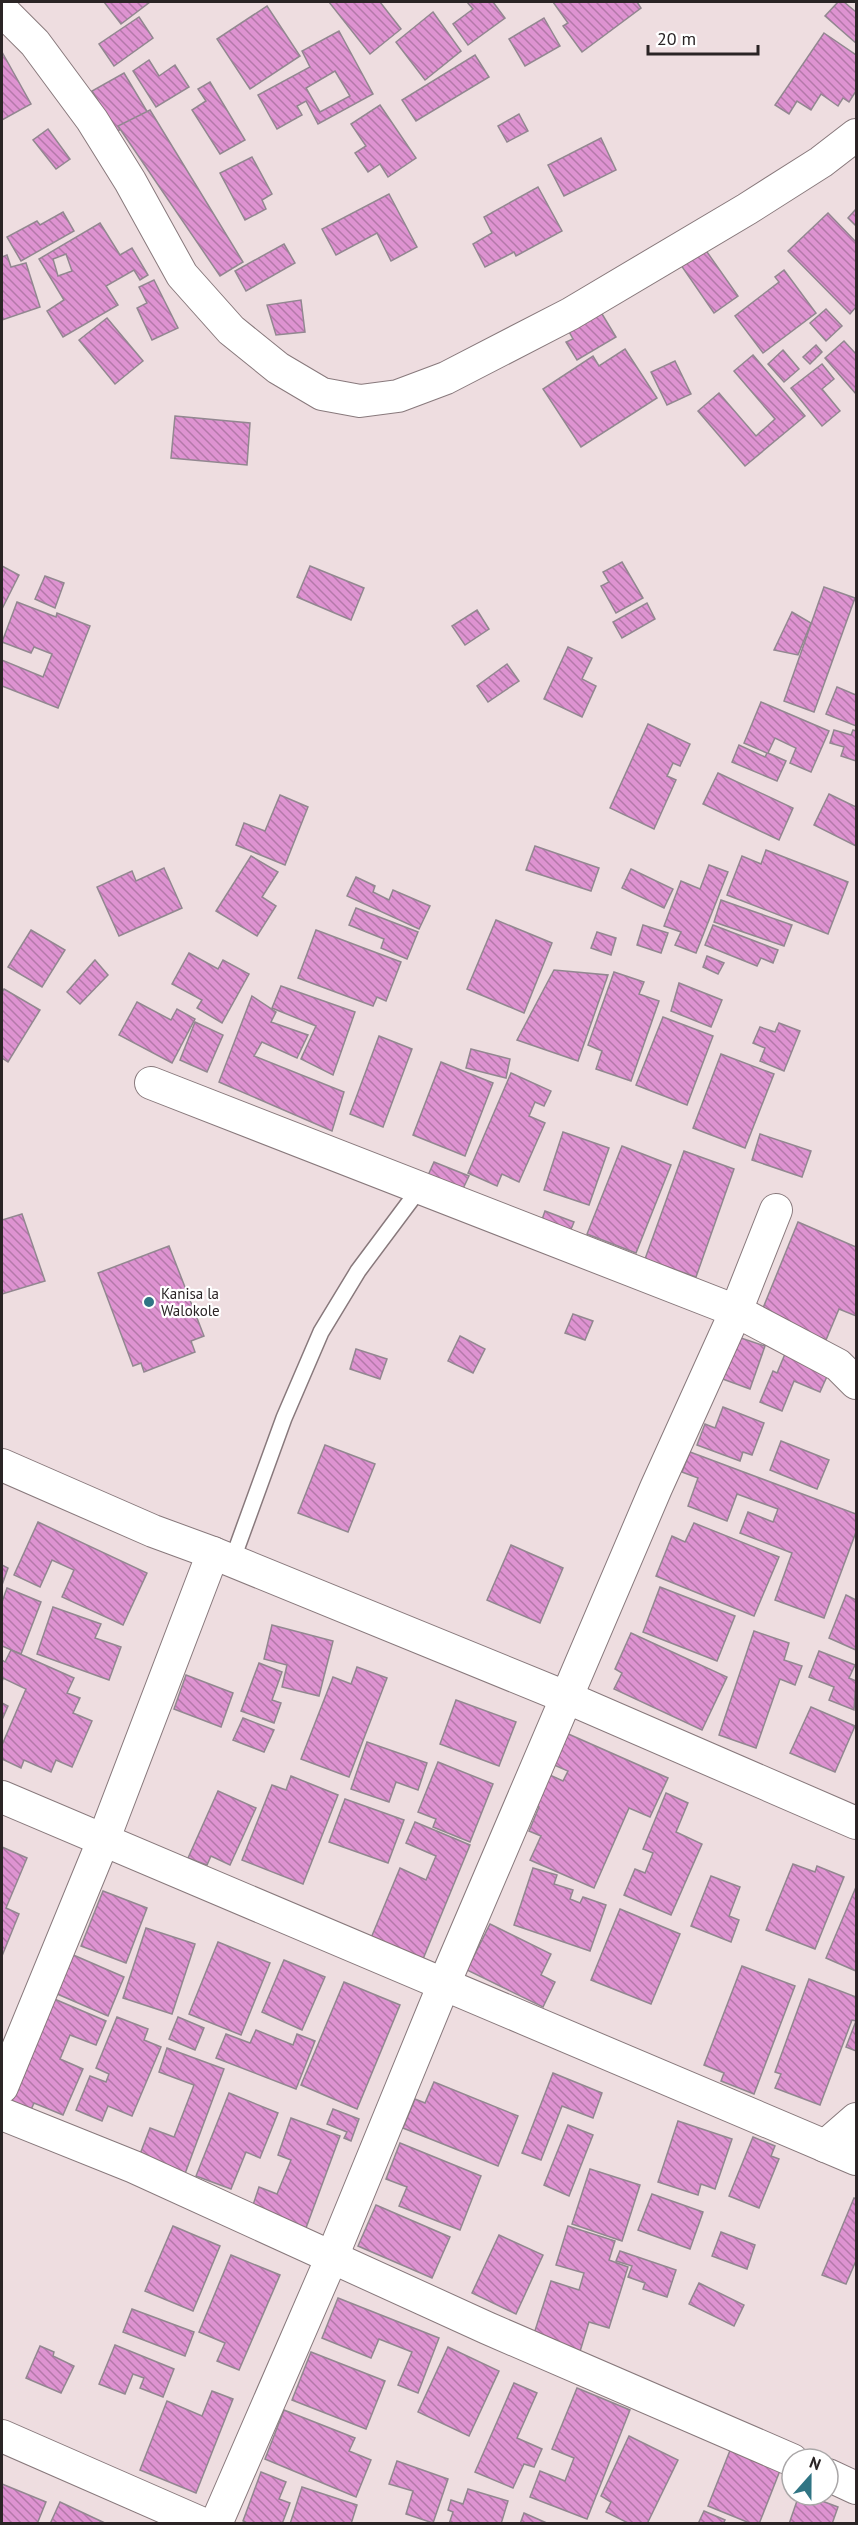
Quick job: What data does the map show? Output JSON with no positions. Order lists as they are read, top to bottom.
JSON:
{
  "places": ["Kanisa la Walokole"],
  "scale_bar": "20 m",
  "north": "top"
}
